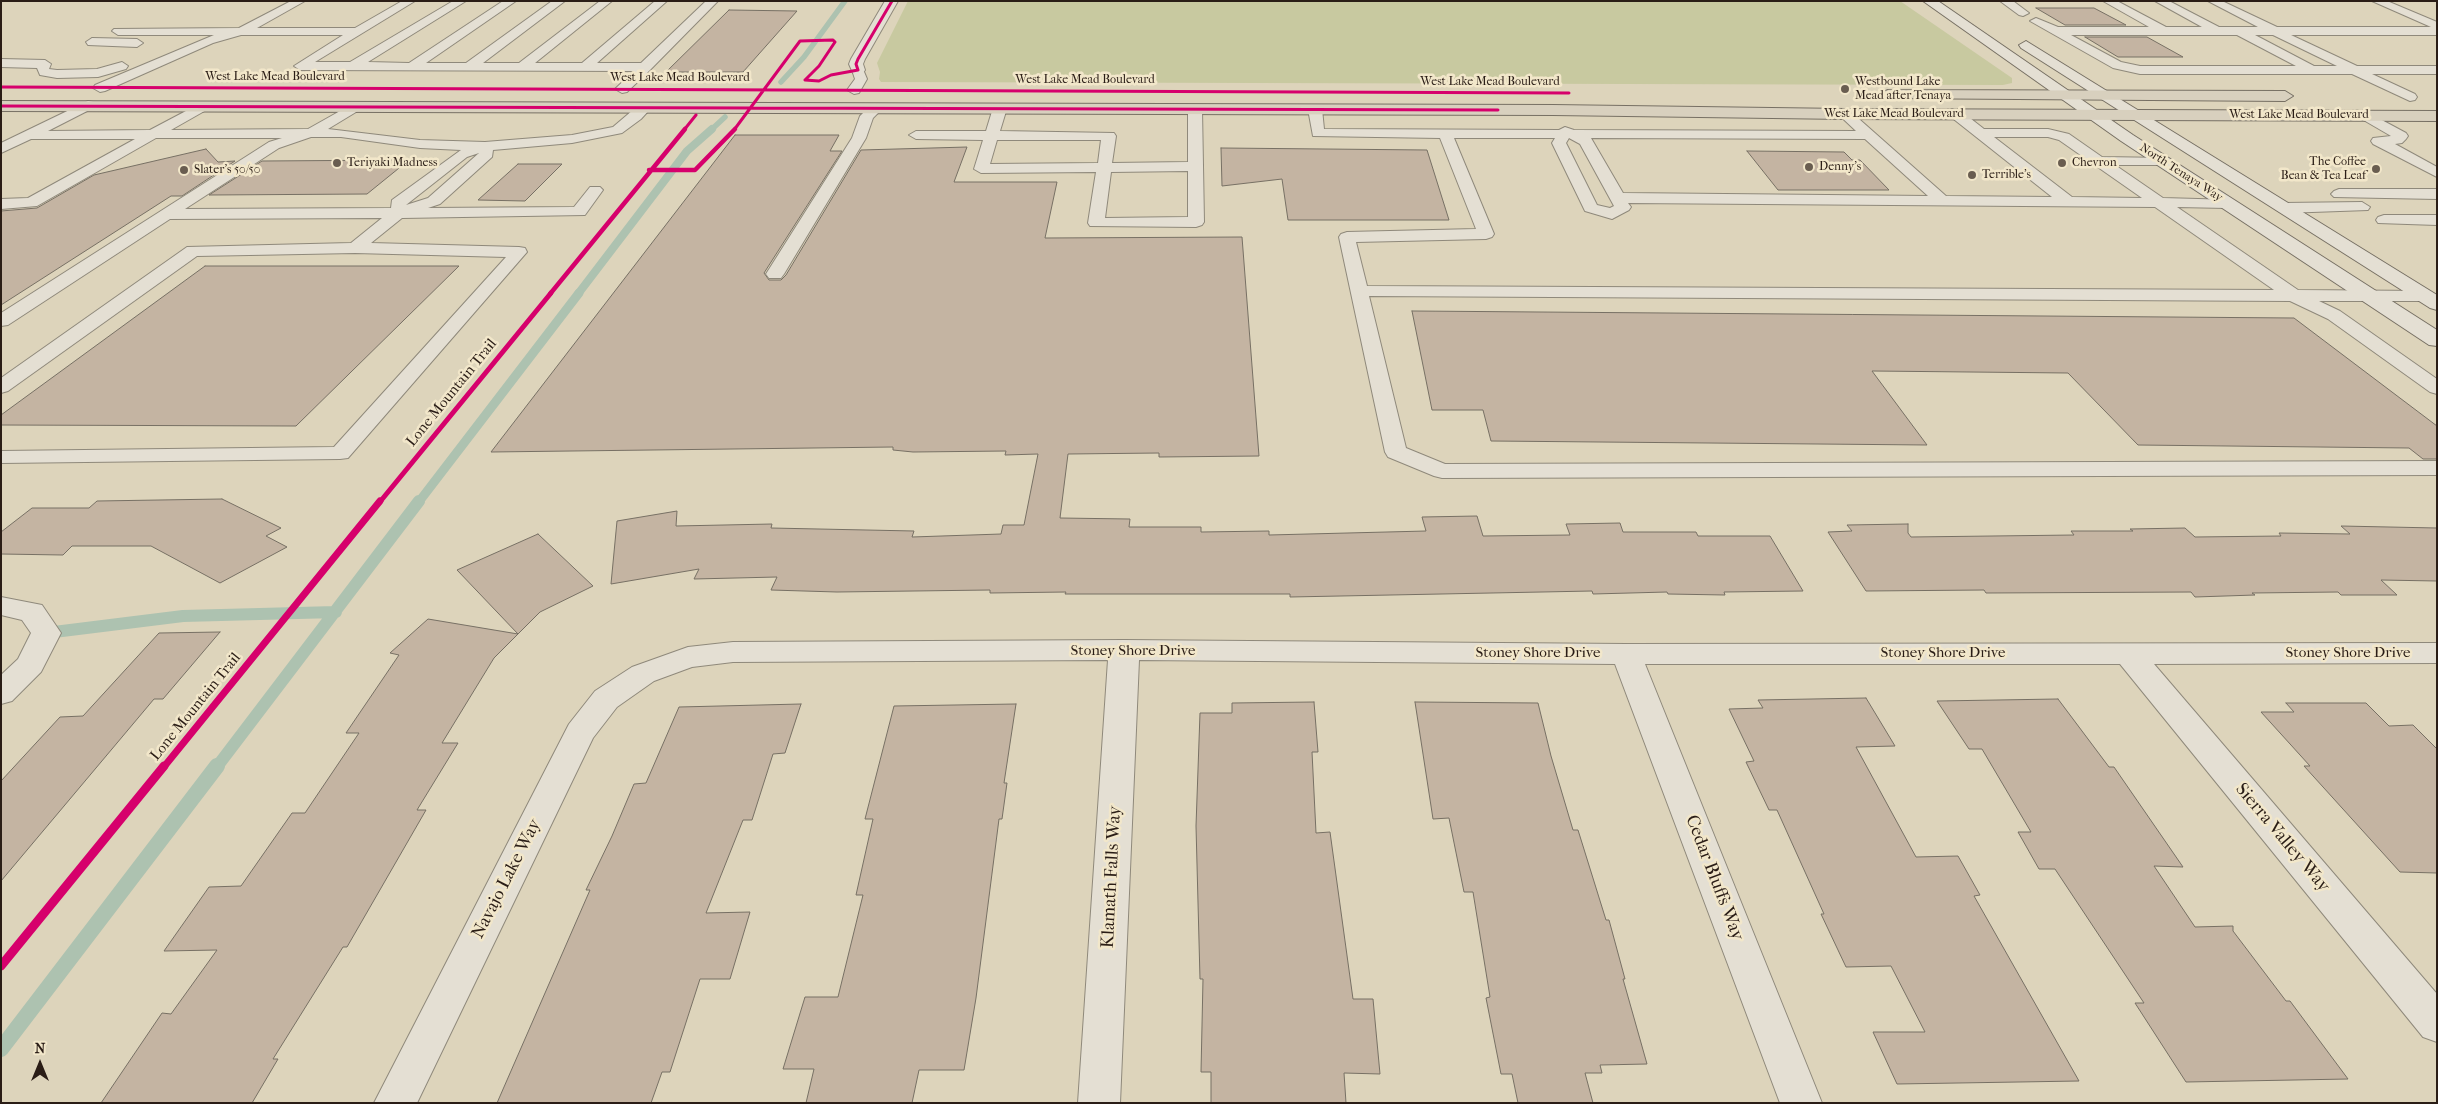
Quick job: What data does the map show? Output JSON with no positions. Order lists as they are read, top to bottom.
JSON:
{
  "streets": {
    "main road": ["West Lake Mead Boulevard"],
    "street": [
      "North Tenaya Way",
      "Stoney Shore Drive",
      "Sierra Valley Way",
      "Klamath Falls Way",
      "Cedar Bluffs Way",
      "Navajo Lake Way"
    ],
    "cycle path": ["Lone Mountain Trail"]
  },
  "crossings": [
    ["West Lake Mead Boulevard", "North Tenaya Way"],
    ["Stoney Shore Drive", "Sierra Valley Way"],
    ["Stoney Shore Drive", "Klamath Falls Way"],
    ["Stoney Shore Drive", "Cedar Bluffs Way"],
    ["Stoney Shore Drive", "Navajo Lake Way"]
  ],
  "places": [
    "Westbound Lake Mead after Tenaya",
    "Teriyaki Madness",
    "Chevron",
    "Denny's",
    "The Coffee Bean & Tea Leaf",
    "Slater's 50/50",
    "Terrible's"
  ],
  "north": "top"
}
